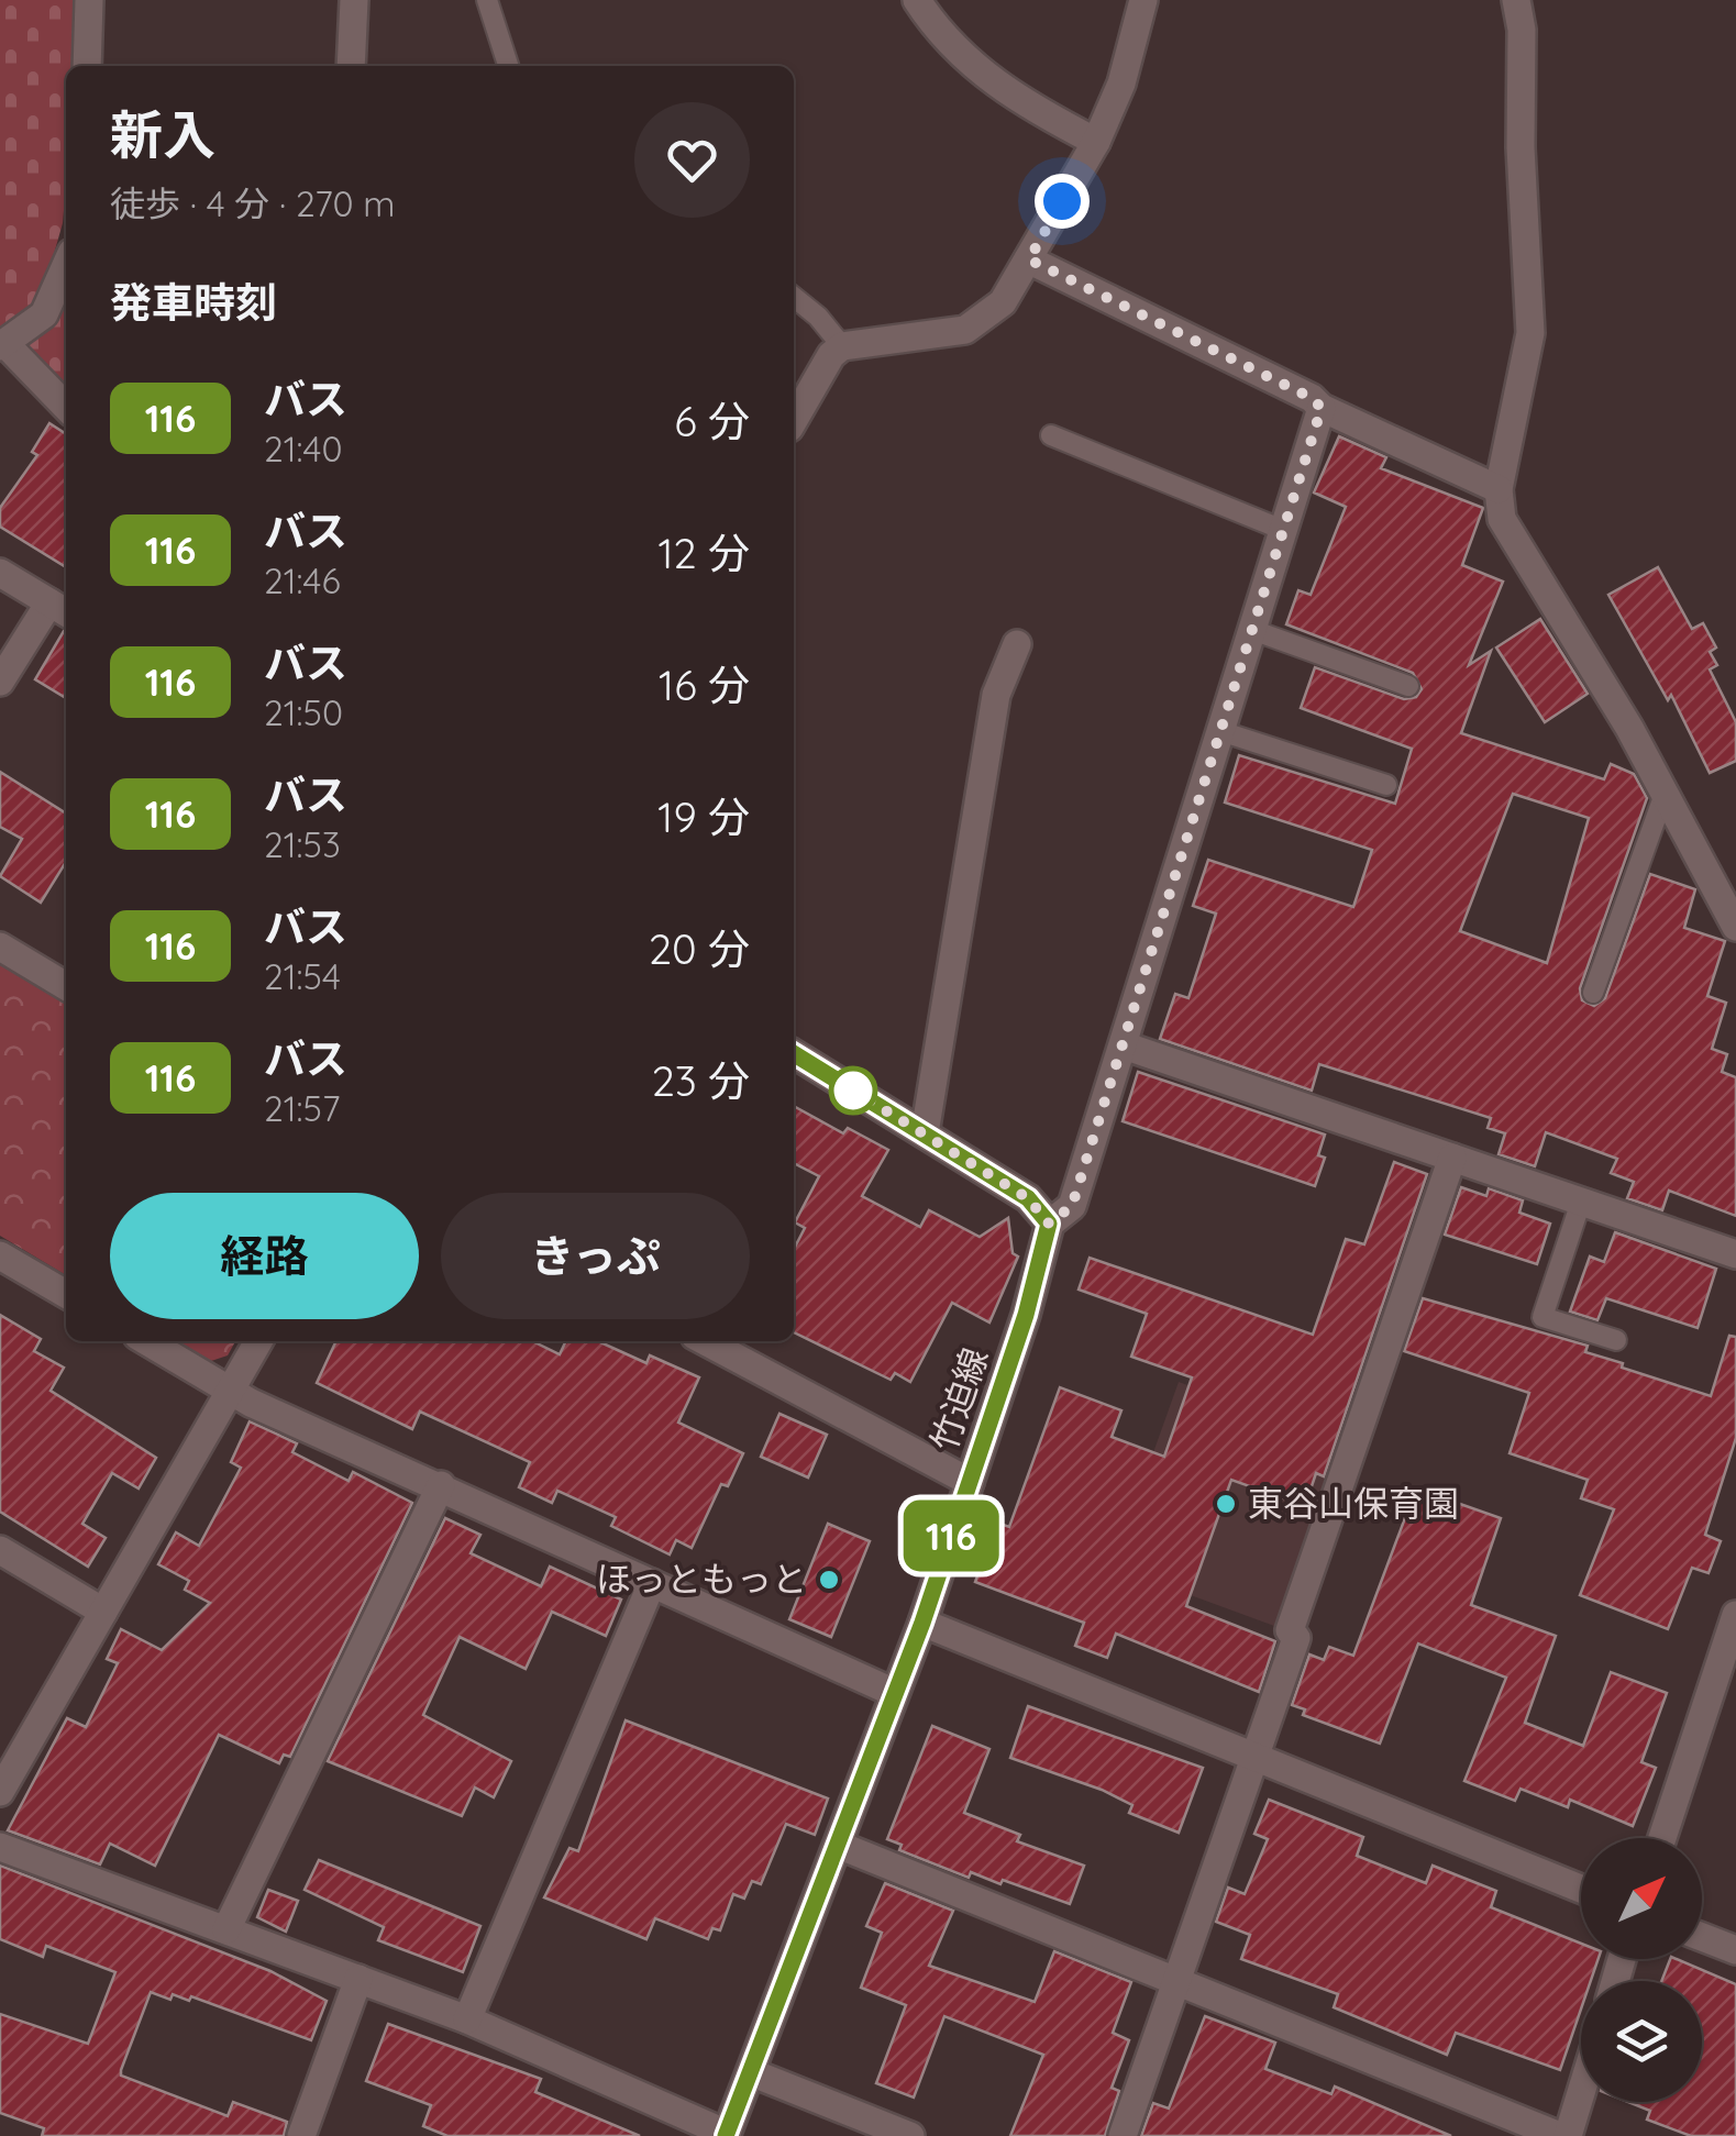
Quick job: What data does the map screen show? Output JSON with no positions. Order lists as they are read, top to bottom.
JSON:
{
  "streets": {
    "street": ["竹迫線"]
  },
  "places": ["東谷山保育園", "ほっともっと"],
  "lines": ["bus line 116"],
  "north": "top right",
  "page": {
    "on_map": "116",
    "heading": [
      ["新入", "徒歩 · 4 分 · 270 m"],
      "発車時刻"
    ],
    "list": [
      {
        "mark": "116",
        "name": "バス",
        "note": "21:40",
        "value": "6 分"
      },
      {
        "mark": "116",
        "name": "バス",
        "note": "21:46",
        "value": "12 分"
      },
      {
        "mark": "116",
        "name": "バス",
        "note": "21:50",
        "value": "16 分"
      },
      {
        "mark": "116",
        "name": "バス",
        "note": "21:53",
        "value": "19 分"
      },
      {
        "mark": "116",
        "name": "バス",
        "note": "21:54",
        "value": "20 分"
      },
      {
        "mark": "116",
        "name": "バス",
        "note": "21:57",
        "value": "23 分"
      }
    ],
    "buttons": ["経路", "きっぷ"]
  }
}
